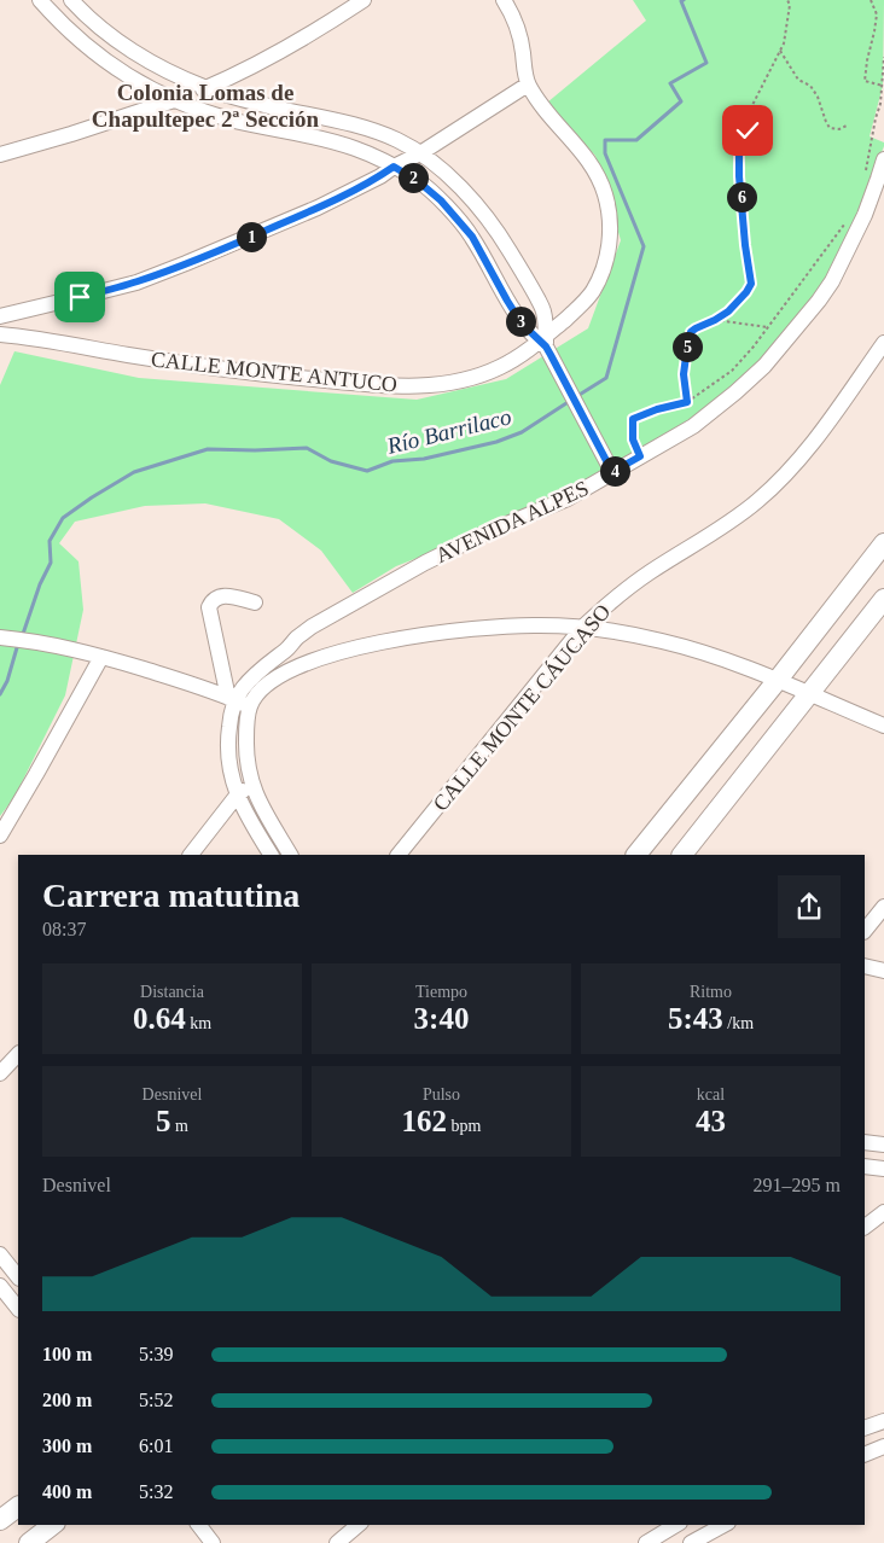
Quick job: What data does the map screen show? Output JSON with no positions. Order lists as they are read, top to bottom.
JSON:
{
  "streets": {
    "street": ["CALLE MONTE ANTUCO", "AVENIDA ALPES", "CALLE MONTE CÁUCASO"]
  },
  "districts": ["Colonia Lomas de Chapultepec 2ª Sección"],
  "water": ["Río Barrilaco"],
  "page": {
    "pins": [
      "2",
      "6",
      "1",
      "3",
      "5",
      "4"
    ],
    "heading": ["Carrera matutina", "08:37"],
    "stats": [
      ["Distancia", "0.64 km"],
      ["Tiempo", "3:40"],
      ["Ritmo", "5:43 /km"],
      ["Desnivel", "5 m"],
      ["Pulso", "162 bpm"],
      ["kcal", "43"]
    ],
    "chart": ["Desnivel", "291–295 m"],
    "list": [
      {
        "name": "100 m",
        "note": "5:39"
      },
      {
        "name": "200 m",
        "note": "5:52"
      },
      {
        "name": "300 m",
        "note": "6:01"
      },
      {
        "name": "400 m",
        "note": "5:32"
      }
    ]
  }
}
